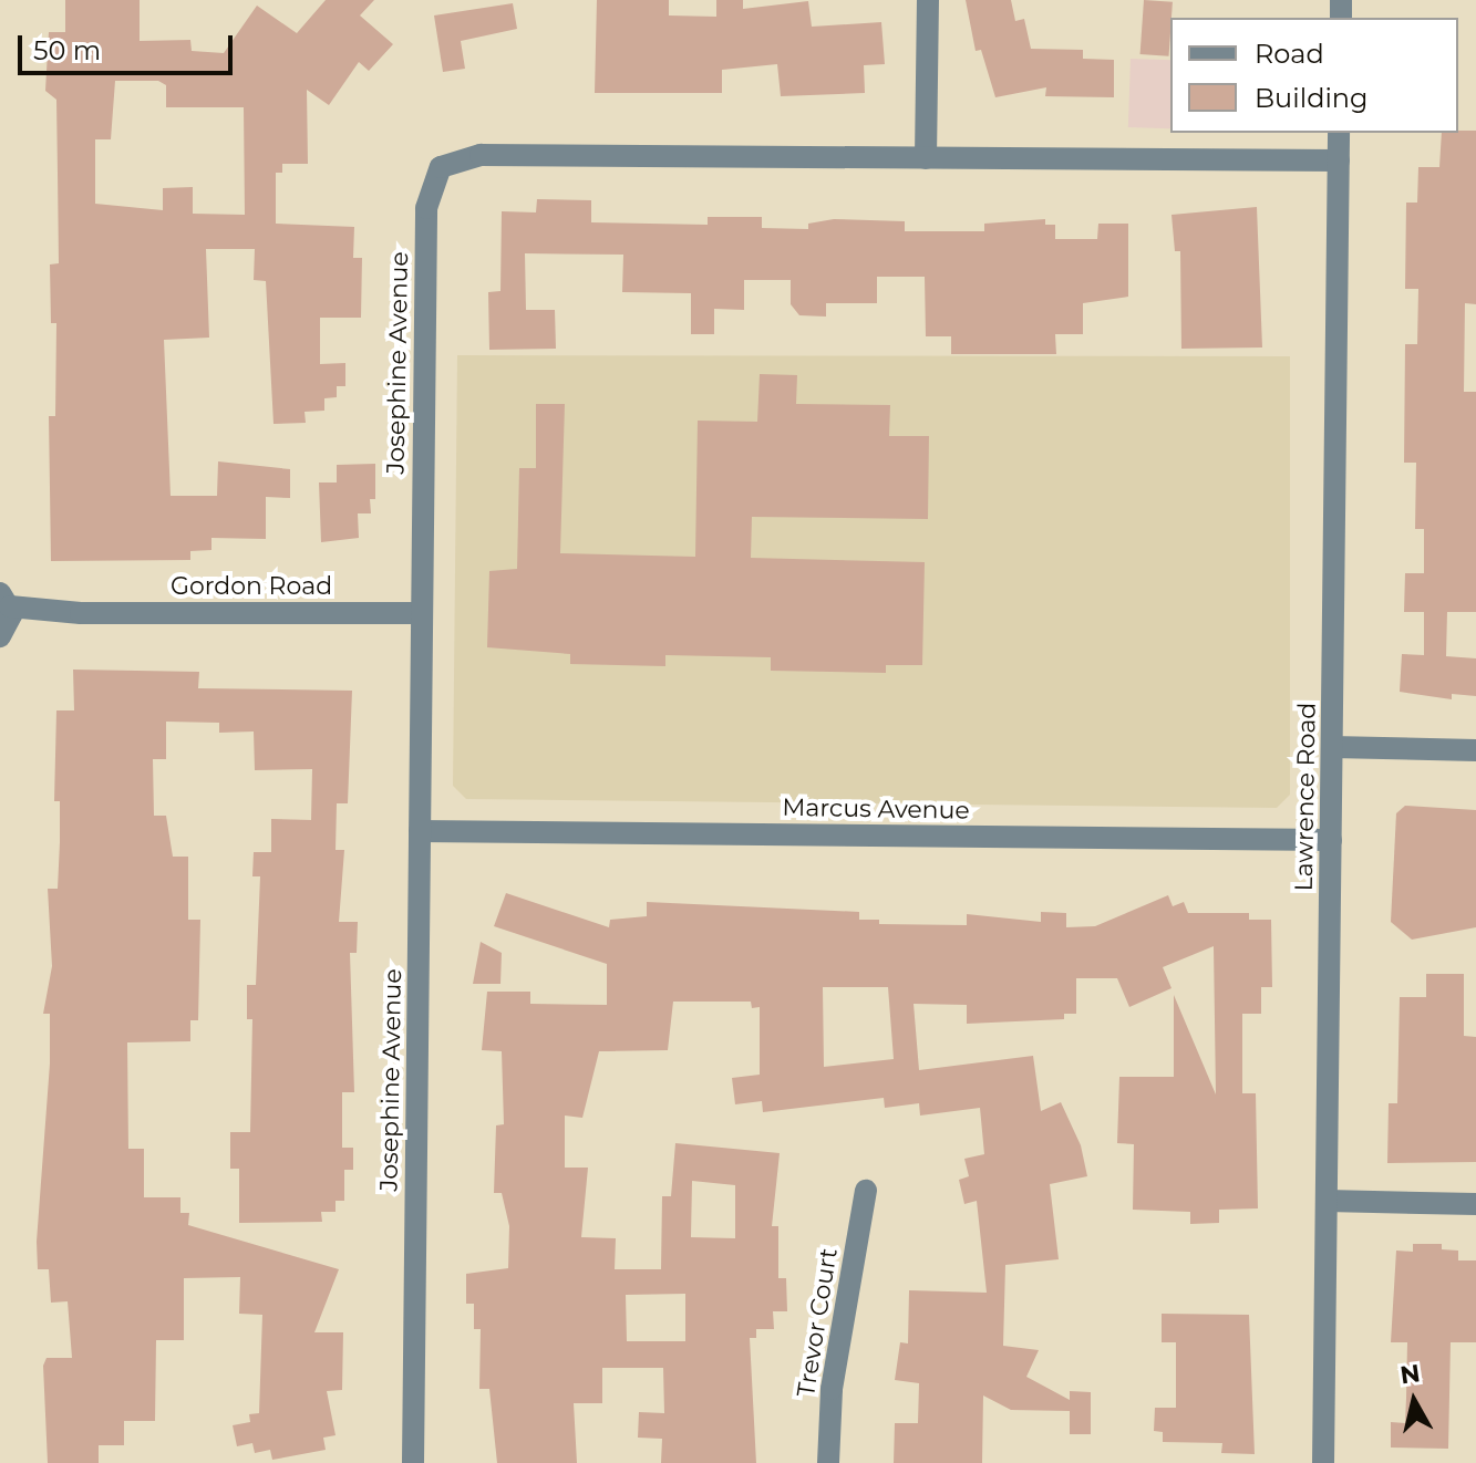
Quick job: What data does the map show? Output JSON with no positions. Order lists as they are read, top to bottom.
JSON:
{
  "streets": {
    "street": [
      "Josephine Avenue",
      "Gordon Road",
      "Lawrence Road",
      "Marcus Avenue",
      "Trevor Court"
    ]
  },
  "crossings": [
    ["Josephine Avenue", "Gordon Road"],
    ["Josephine Avenue", "Lawrence Road"],
    ["Josephine Avenue", "Marcus Avenue"],
    ["Lawrence Road", "Marcus Avenue"]
  ],
  "legend": ["Road", "Building"],
  "scale_bar": "50 m",
  "north": "top"
}
